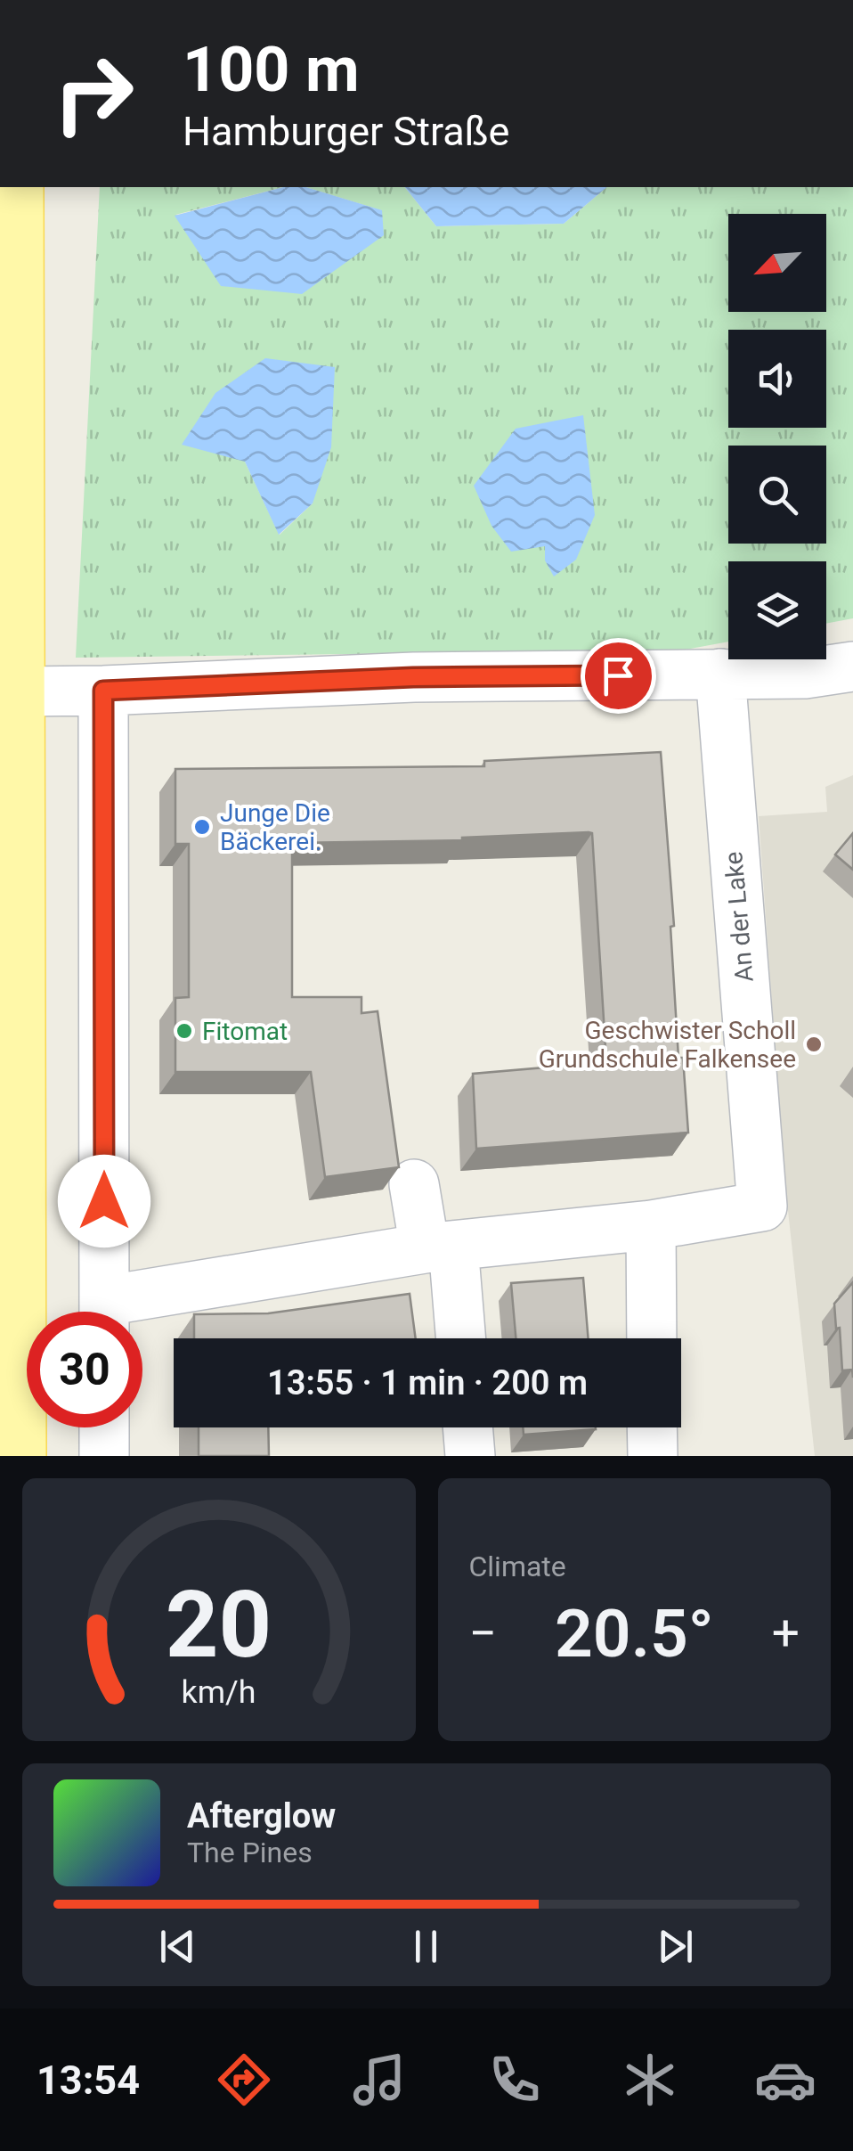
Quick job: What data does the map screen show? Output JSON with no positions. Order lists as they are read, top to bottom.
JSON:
{
  "streets": {
    "street": ["An der Lake"]
  },
  "places": ["Junge Die Bäckerei.", "Fitomat", "Geschwister Scholl Grundschule Falkensee"],
  "north": "bottom left",
  "page": {
    "turn": ["100 m", "Hamburger Straße"],
    "limit": "30",
    "trip": "13:55 · 1 min · 200 m",
    "tile": "Climate",
    "heat": ["−", "20.5°", "+"],
    "song": ["Afterglow", "The Pines"],
    "tabs": "13:54",
    "gauge": ["20", "km/h"]
  }
}
